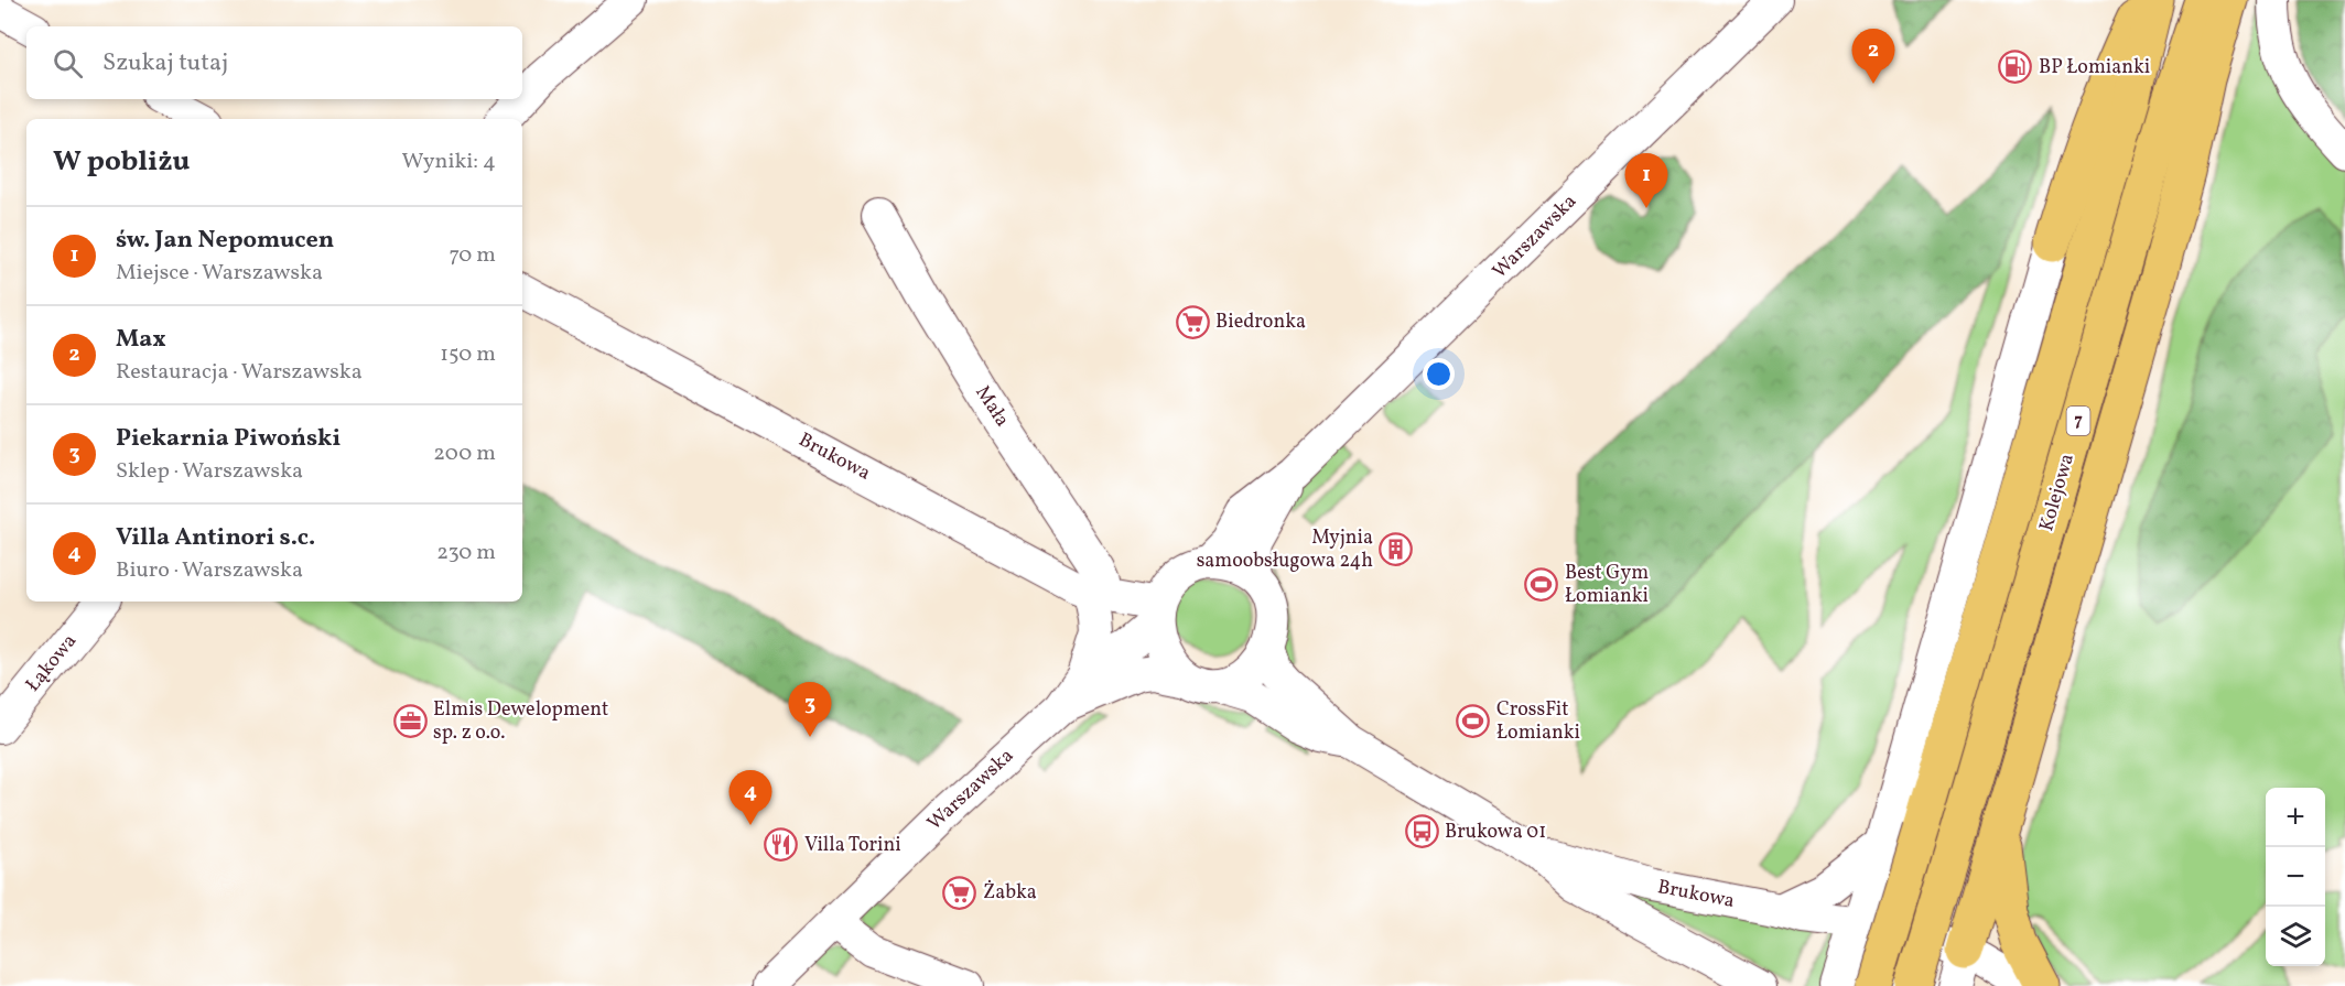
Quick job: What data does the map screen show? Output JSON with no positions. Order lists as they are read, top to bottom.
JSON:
{
  "streets": {
    "highway": ["7", "Kolejowa"],
    "street": [
      "Warszawska",
      "Mała",
      "Brukowa",
      "Łąkowa"
    ]
  },
  "crossings": [
    ["Warszawska", "Mała"],
    ["Warszawska", "Brukowa"],
    ["Mała", "Brukowa"]
  ],
  "places": {
    "fuel station": ["BP Łomianki"],
    "supermarket": ["Biedronka", "Żabka"],
    "building": ["Myjnia samoobsługowa 24h"],
    "sports": ["Best Gym Łomianki", "CrossFit Łomianki"],
    "office": ["Elmis Dewelopment sp. z o.o."],
    "bus stop": ["Brukowa 01"],
    "restaurant": ["Villa Torini"]
  },
  "page": {
    "search": "Szukaj tutaj",
    "pins": [
      "2",
      "1",
      "3",
      "4"
    ],
    "heading": ["W pobliżu", "Wyniki: 4"],
    "list": [
      {
        "mark": "1",
        "name": "św. Jan Nepomucen",
        "note": "Miejsce · Warszawska",
        "value": "70 m"
      },
      {
        "mark": "2",
        "name": "Max",
        "note": "Restauracja · Warszawska",
        "value": "150 m"
      },
      {
        "mark": "3",
        "name": "Piekarnia Piwoński",
        "note": "Sklep · Warszawska",
        "value": "200 m"
      },
      {
        "mark": "4",
        "name": "Villa Antinori s.c.",
        "note": "Biuro · Warszawska",
        "value": "230 m"
      }
    ],
    "map_buttons": ["+", "−"]
  }
}
